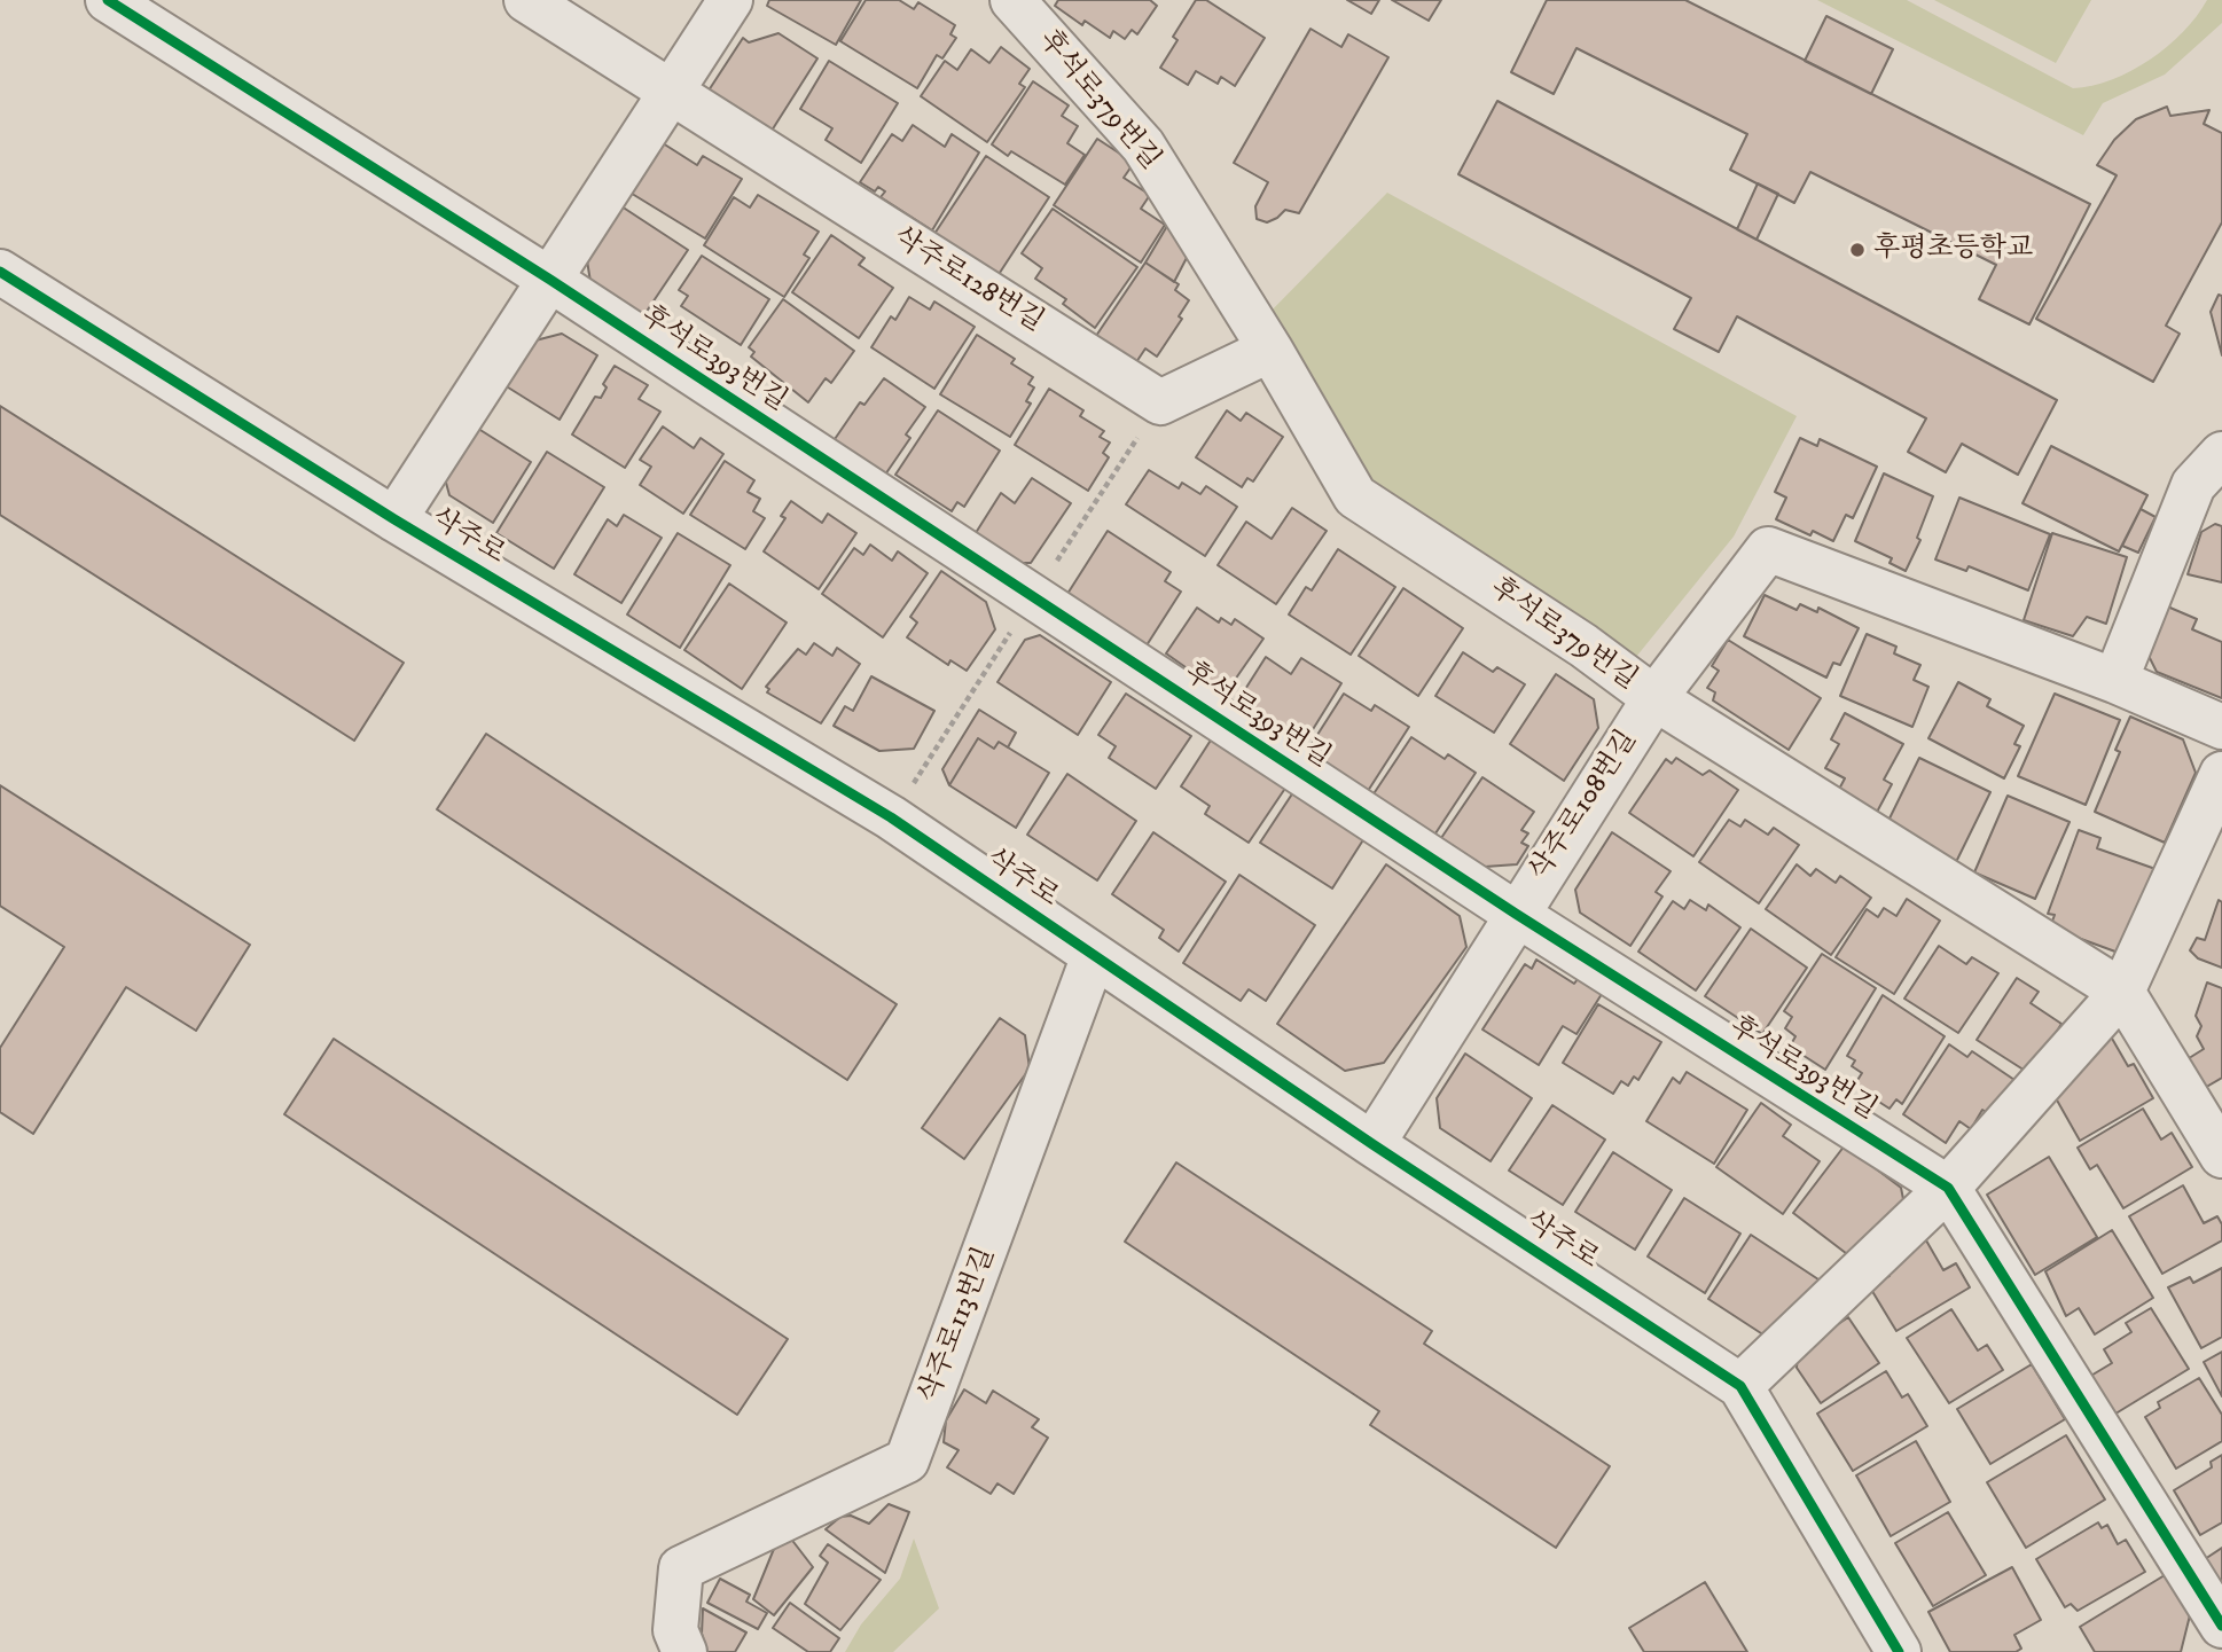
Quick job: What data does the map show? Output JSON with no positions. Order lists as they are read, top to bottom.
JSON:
{
  "streets": {
    "street": [
      "후석로379번길",
      "삭주로128번길",
      "후석로393번길",
      "삭주로",
      "삭주로108번길",
      "삭주로113번길"
    ]
  },
  "crossings": [
    ["후석로379번길", "삭주로128번길"],
    ["후석로379번길", "삭주로108번길"],
    ["후석로393번길", "삭주로108번길"],
    ["삭주로", "삭주로108번길"],
    ["삭주로", "삭주로113번길"]
  ],
  "places": ["후평초등학교"]
}
